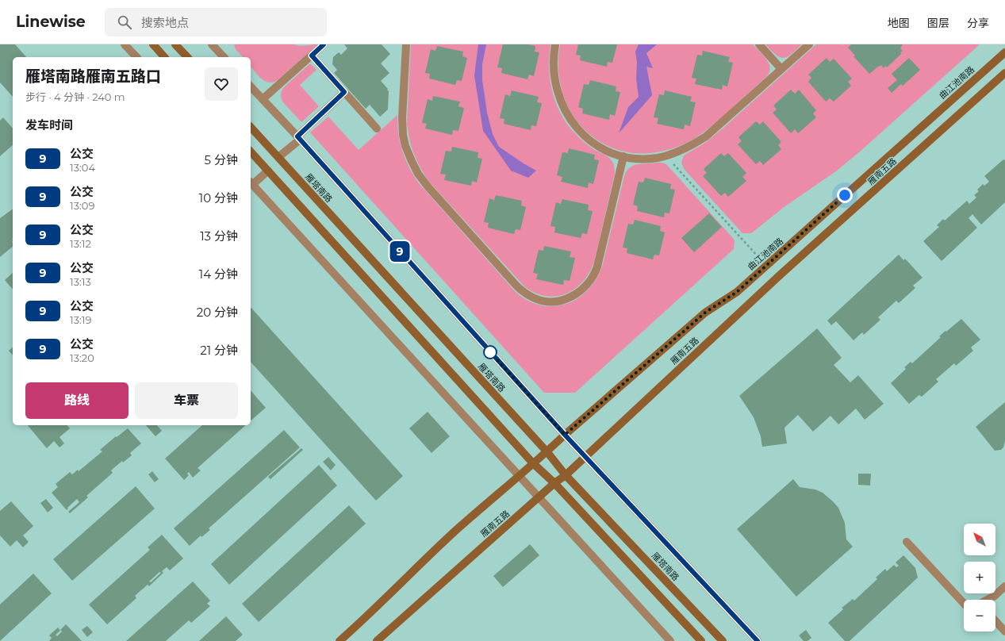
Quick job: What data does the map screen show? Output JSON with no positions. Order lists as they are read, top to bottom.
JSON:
{
  "streets": {
    "main road": ["曲江池南路", "雁南五路", "雁塔南路"]
  },
  "crossings": [
    ["曲江池南路", "雁塔南路"],
    ["雁南五路", "雁塔南路"]
  ],
  "lines": ["bus line 9"],
  "north": "top left",
  "page": {
    "header": "Linewise",
    "search": "搜索地点",
    "nav": ["地图", "图层", "分享"],
    "on_map": "9",
    "heading": [
      ["雁塔南路雁南五路口", "步行 · 4 分钟 · 240 m"],
      "发车时间"
    ],
    "list": [
      {
        "mark": "9",
        "name": "公交",
        "note": "13:04",
        "value": "5 分钟"
      },
      {
        "mark": "9",
        "name": "公交",
        "note": "13:09",
        "value": "10 分钟"
      },
      {
        "mark": "9",
        "name": "公交",
        "note": "13:12",
        "value": "13 分钟"
      },
      {
        "mark": "9",
        "name": "公交",
        "note": "13:13",
        "value": "14 分钟"
      },
      {
        "mark": "9",
        "name": "公交",
        "note": "13:19",
        "value": "20 分钟"
      },
      {
        "mark": "9",
        "name": "公交",
        "note": "13:20",
        "value": "21 分钟"
      }
    ],
    "buttons": ["路线", "车票"],
    "map_buttons": ["+", "−"]
  }
}
